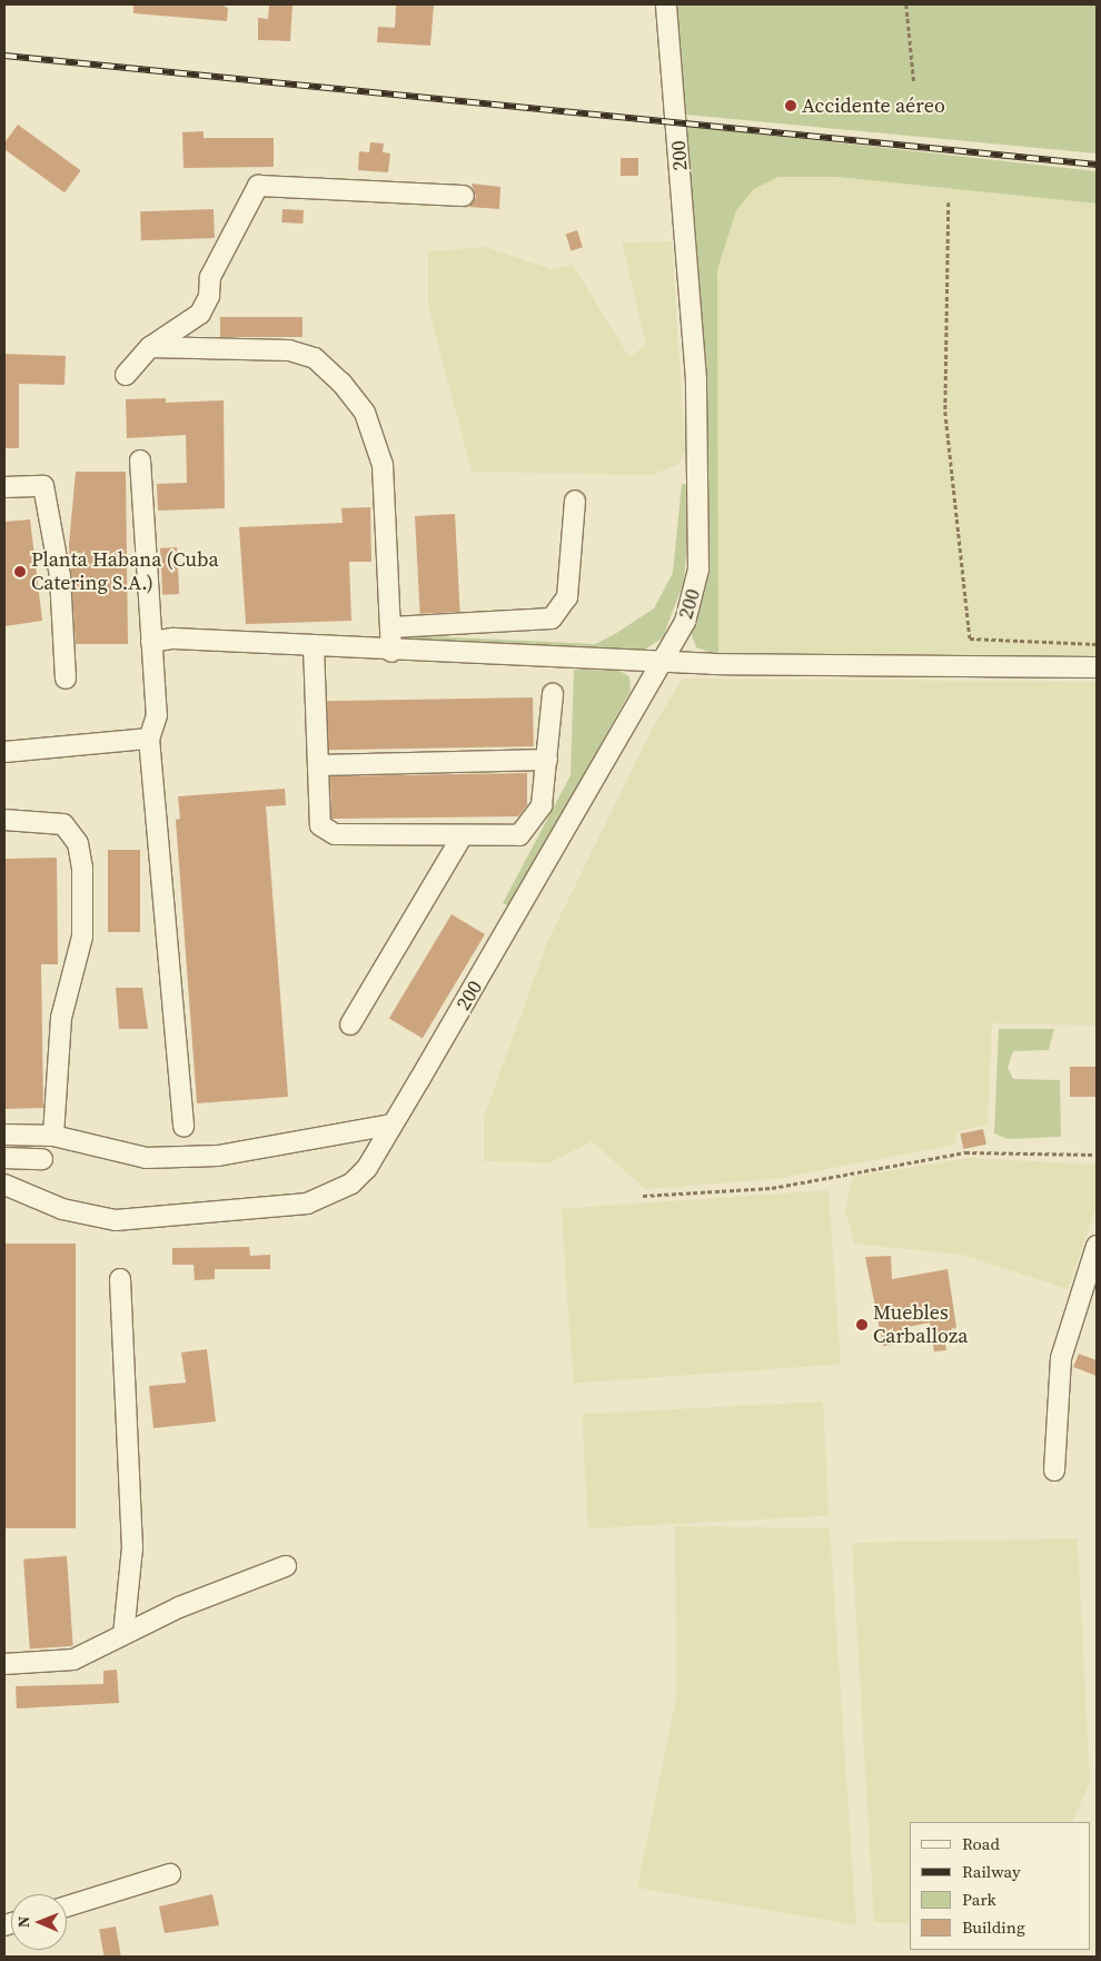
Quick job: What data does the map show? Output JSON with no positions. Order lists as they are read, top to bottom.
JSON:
{
  "streets": {
    "street": ["200"]
  },
  "places": ["Accidente aéreo", "Planta Habana (Cuba Catering S.A.)", "Muebles Carballoza"],
  "legend": [
    "Road",
    "Railway",
    "Park",
    "Building"
  ],
  "north": "left"
}
